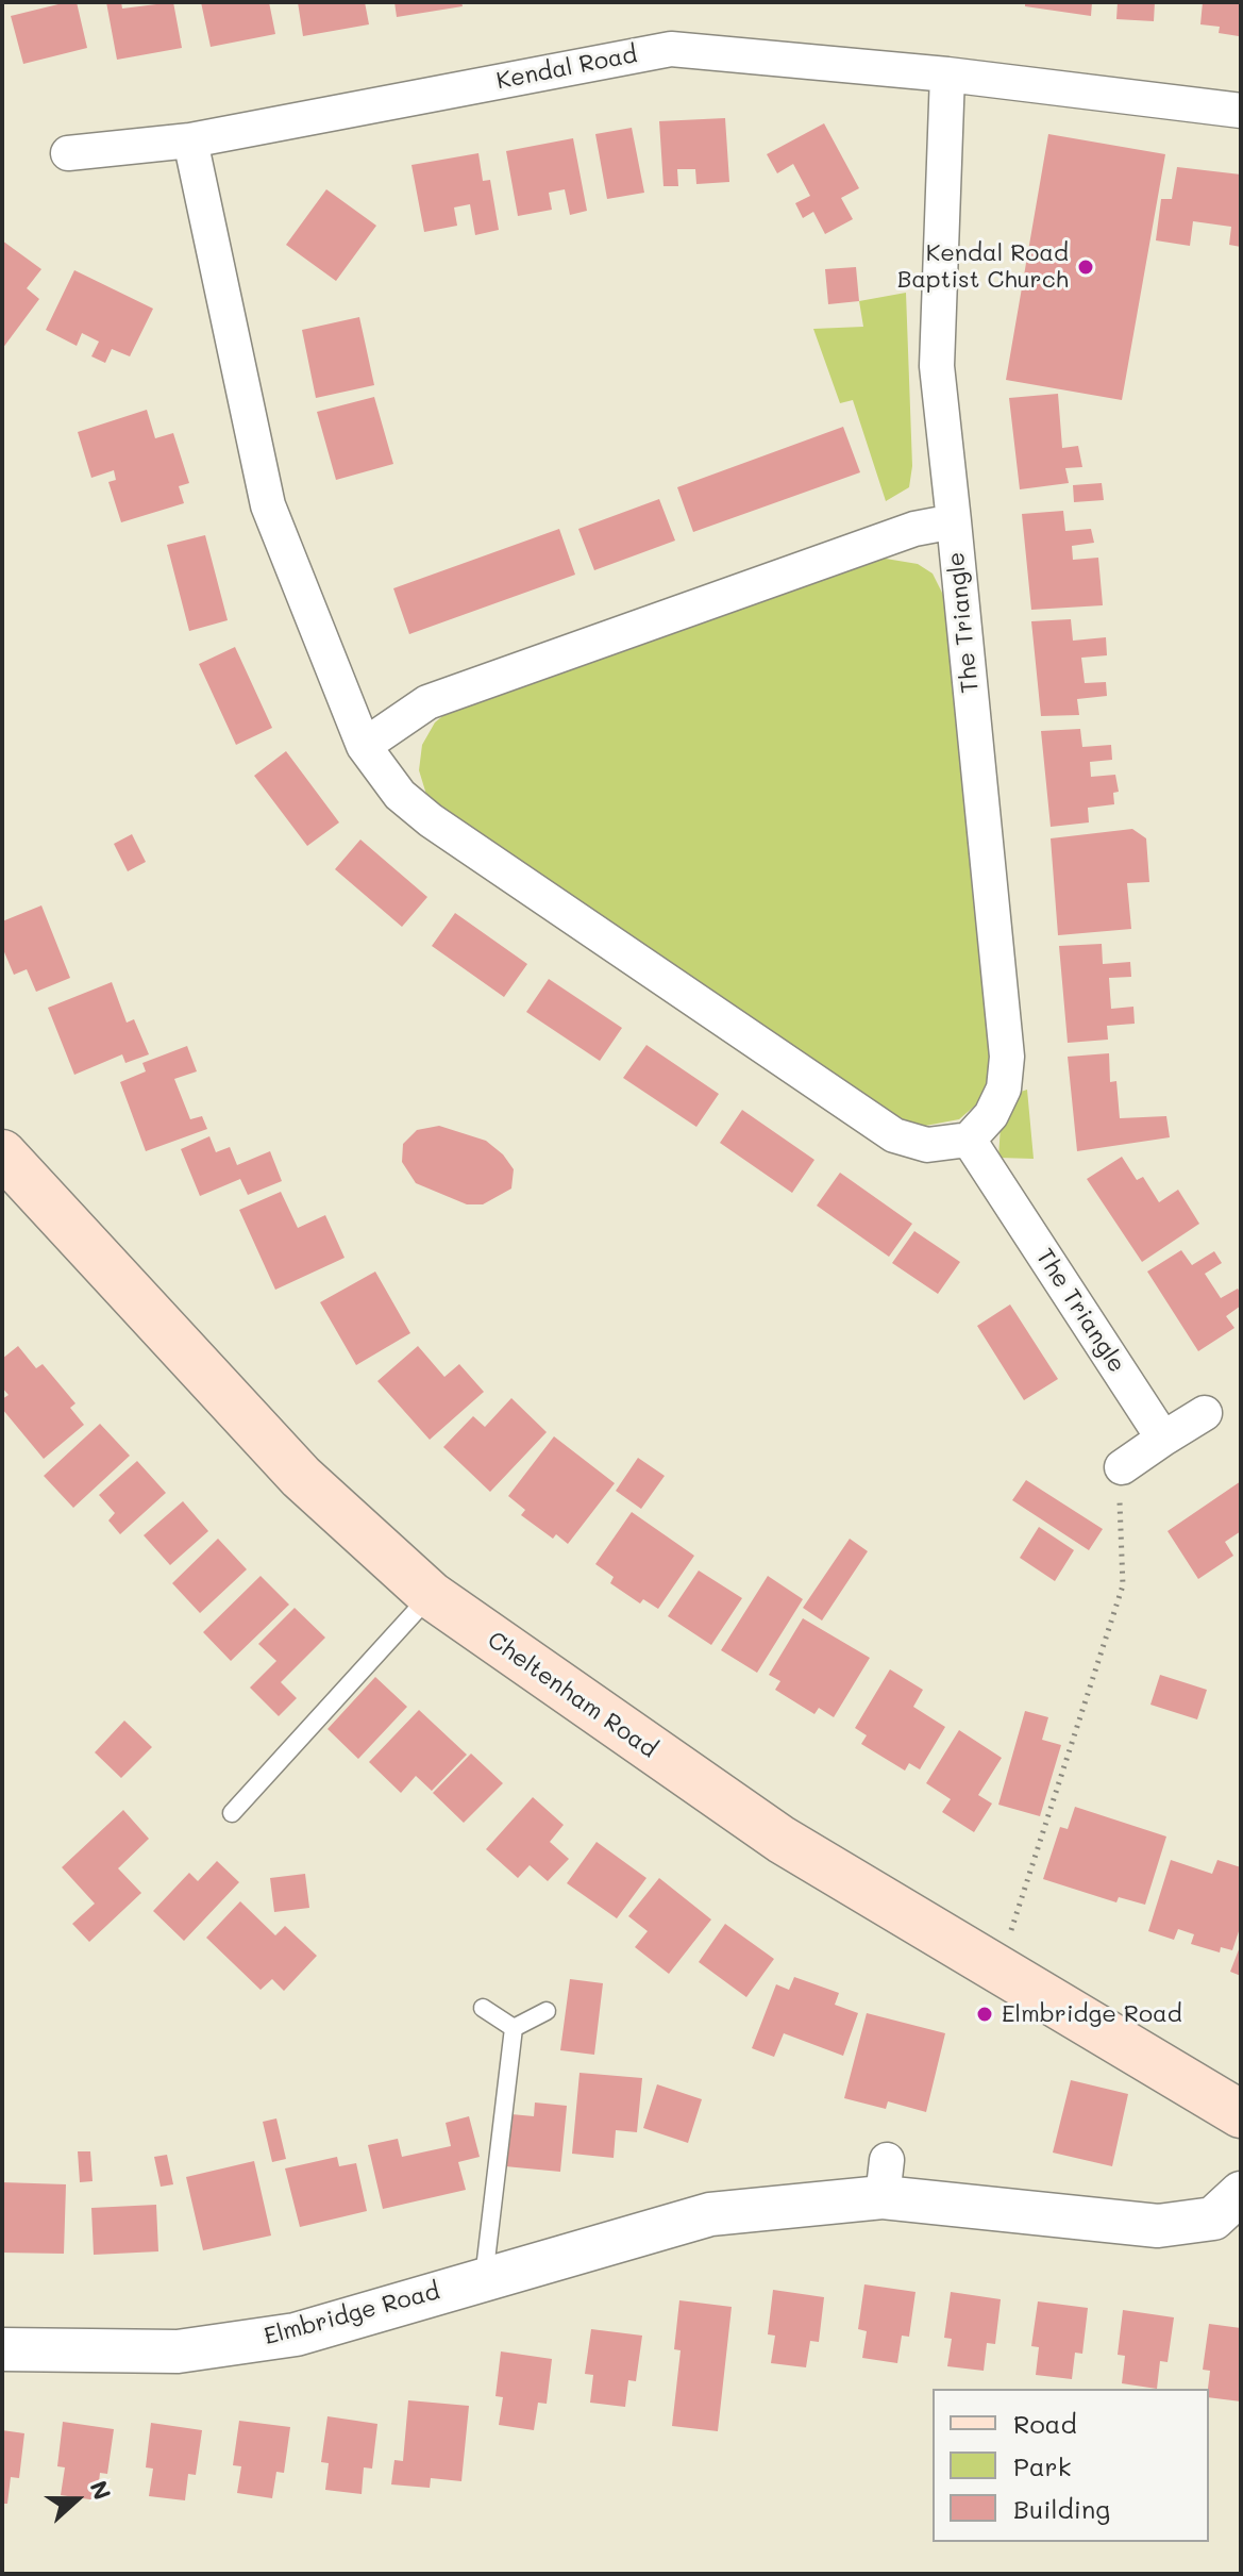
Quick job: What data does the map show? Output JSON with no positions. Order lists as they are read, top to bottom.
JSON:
{
  "streets": {
    "main road": ["Cheltenham Road"],
    "street": ["Kendal Road", "The Triangle", "Elmbridge Road"]
  },
  "places": ["Kendal Road Baptist Church", "Elmbridge Road"],
  "legend": ["Road", "Park", "Building"],
  "north": "right"
}
